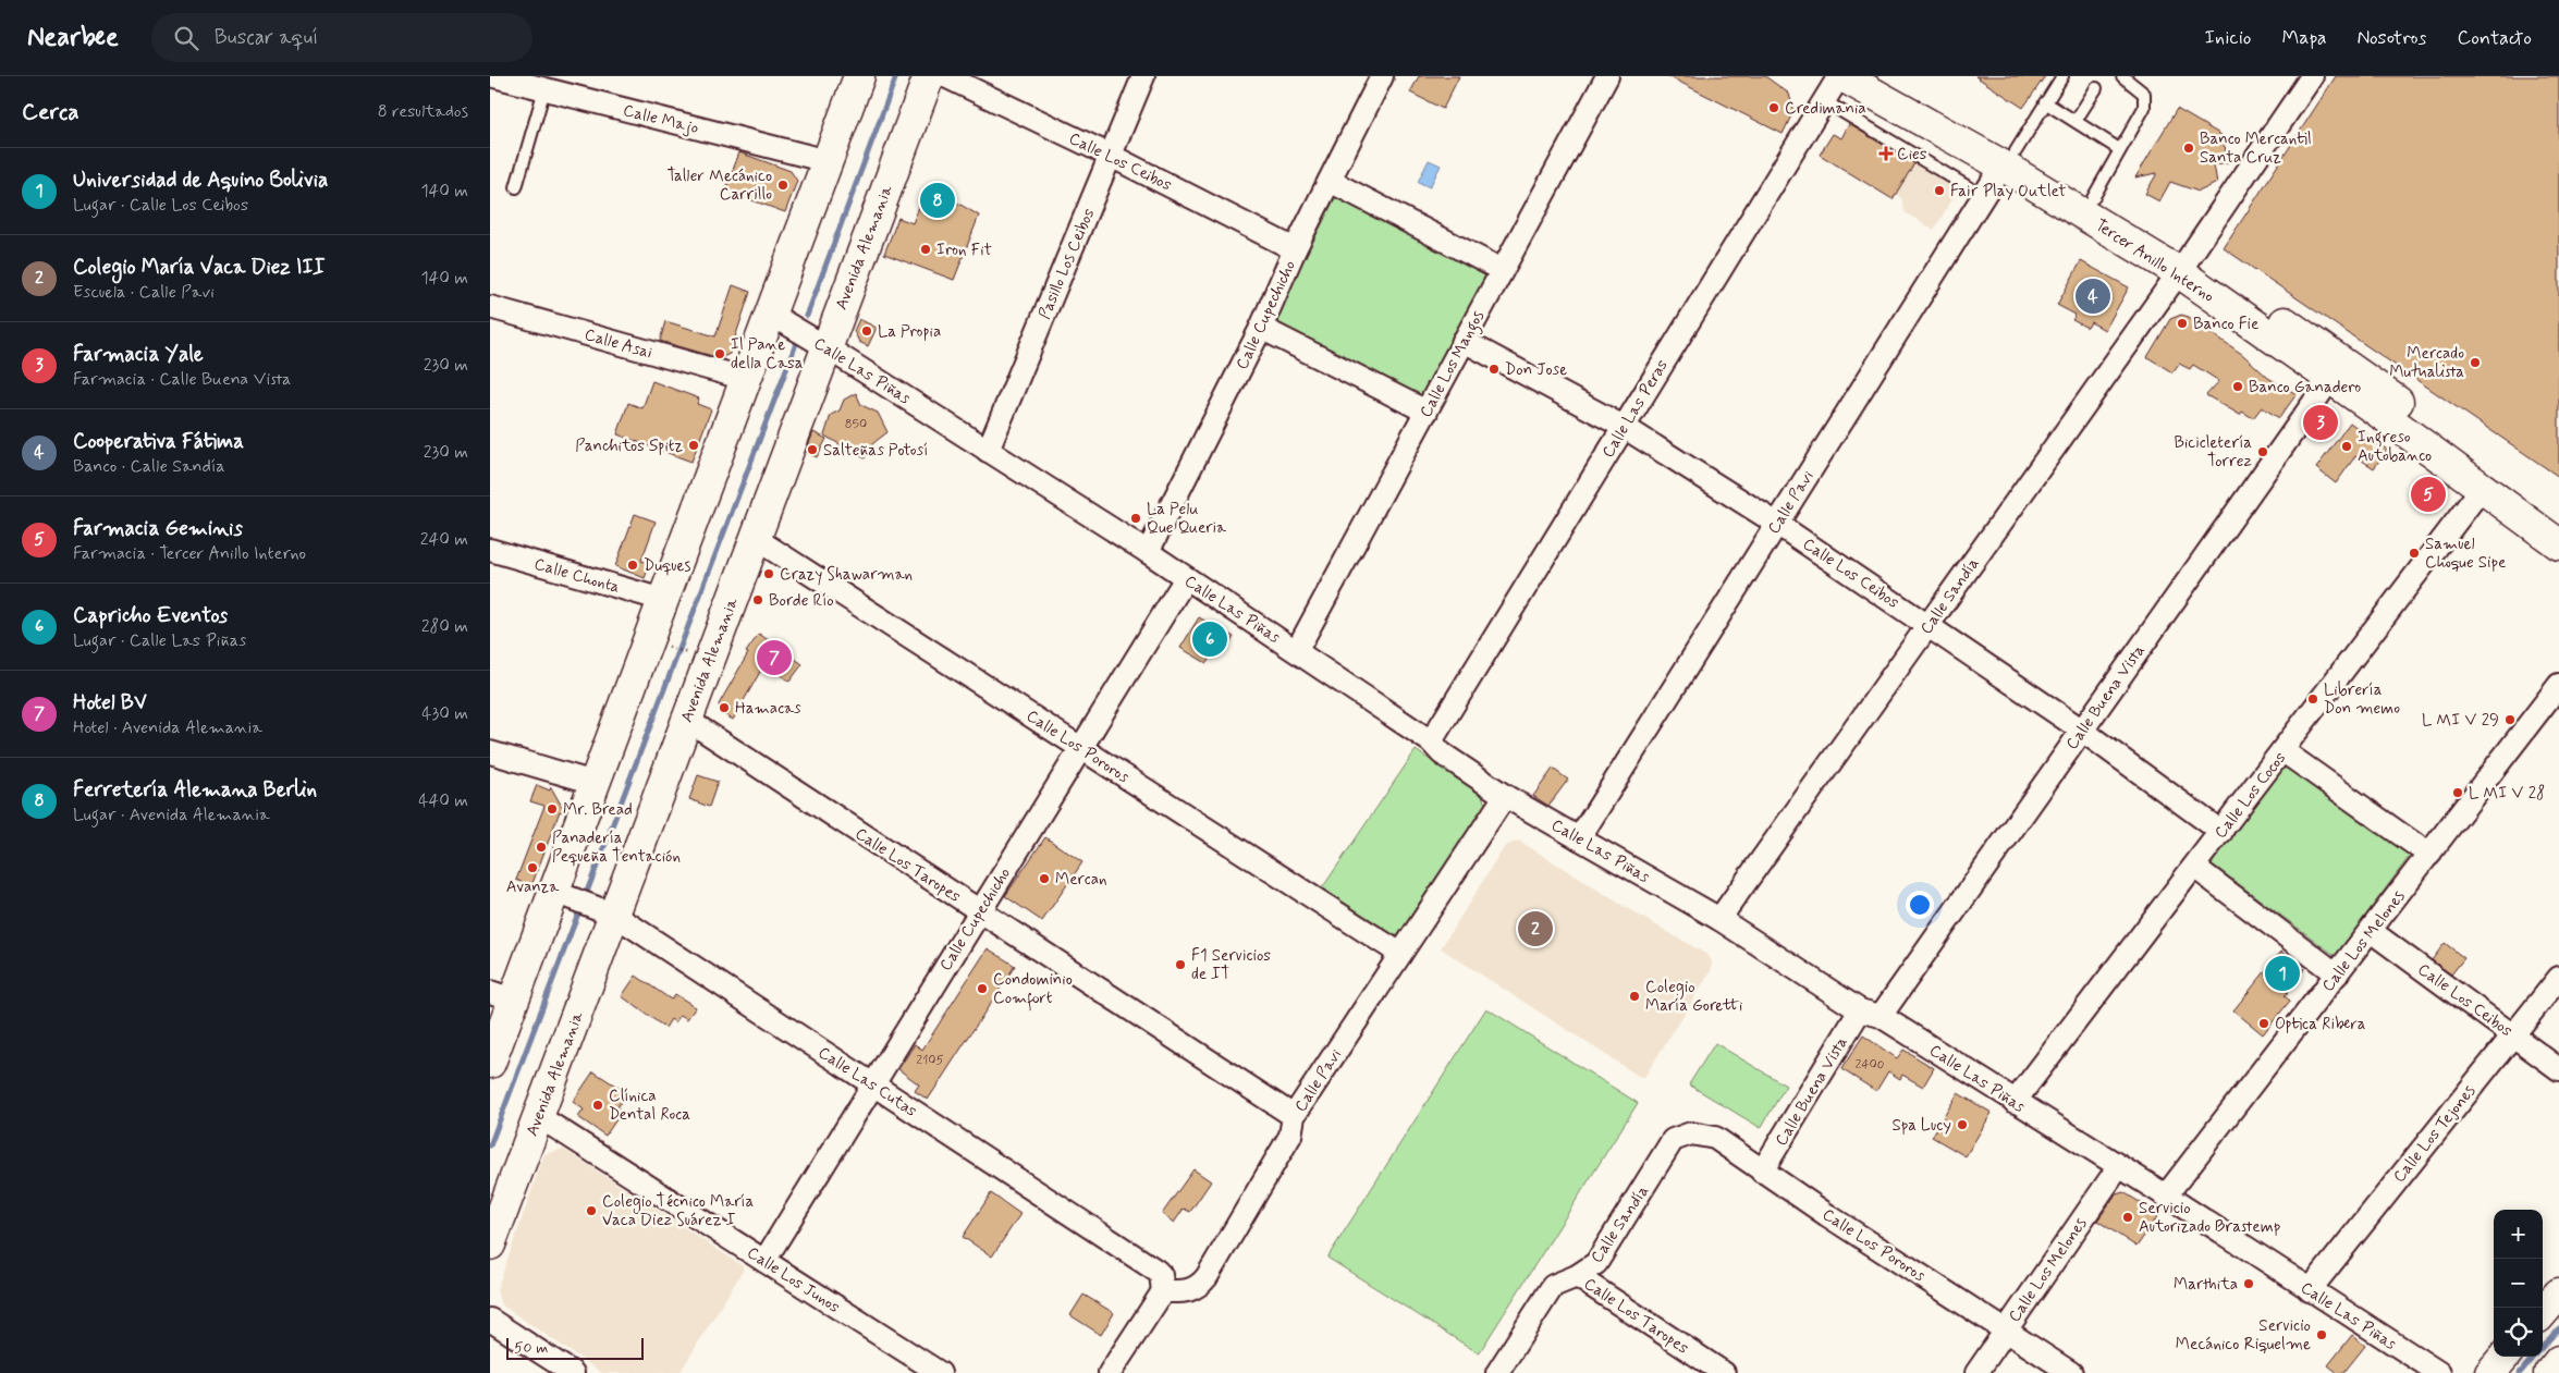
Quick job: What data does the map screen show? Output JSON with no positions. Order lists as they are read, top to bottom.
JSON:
{
  "streets": {
    "main road": ["Avenida Alemania", "Tercer Anillo Interno"],
    "street": [
      "Calle Majo",
      "Calle Los Ceibos",
      "Pasillo Los Ceibos",
      "Calle Cupechicho",
      "Calle Asai",
      "Calle Los Mangos",
      "Calle Las Piñas",
      "Calle Las Peras",
      "Calle Pavi",
      "Calle Chonta",
      "Calle Sandía",
      "Calle Buena Vista",
      "Calle Los Pororos",
      "Calle Los Cocos",
      "Calle Los Taropes",
      "Calle Los Melones",
      "Calle Las Cutas",
      "Calle Los Tejones",
      "Calle Los Junos"
    ]
  },
  "crossings": [
    ["Calle Los Ceibos", "Pasillo Los Ceibos"],
    ["Calle Los Ceibos", "Calle Cupechicho"],
    ["Calle Los Ceibos", "Calle Los Mangos"],
    ["Calle Los Ceibos", "Calle Las Peras"],
    ["Calle Los Ceibos", "Calle Pavi"],
    ["Calle Los Ceibos", "Calle Sandía"],
    ["Calle Los Ceibos", "Calle Buena Vista"],
    ["Calle Los Ceibos", "Calle Los Cocos"],
    ["Calle Los Ceibos", "Calle Los Melones"],
    ["Calle Los Ceibos", "Calle Los Tejones"],
    ["Avenida Alemania", "Calle Las Piñas"],
    ["Avenida Alemania", "Calle Los Pororos"],
    ["Avenida Alemania", "Calle Los Taropes"],
    ["Avenida Alemania", "Calle Las Cutas"],
    ["Avenida Alemania", "Calle Los Junos"],
    ["Tercer Anillo Interno", "Calle Las Peras"],
    ["Tercer Anillo Interno", "Calle Pavi"],
    ["Tercer Anillo Interno", "Calle Sandía"],
    ["Tercer Anillo Interno", "Calle Buena Vista"],
    ["Tercer Anillo Interno", "Calle Los Cocos"],
    ["Pasillo Los Ceibos", "Calle Las Piñas"],
    ["Calle Cupechicho", "Calle Las Piñas"],
    ["Calle Cupechicho", "Calle Los Pororos"],
    ["Calle Cupechicho", "Calle Los Taropes"],
    ["Calle Cupechicho", "Calle Las Cutas"],
    ["Calle Cupechicho", "Calle Los Junos"],
    ["Calle Los Mangos", "Calle Las Piñas"],
    ["Calle Las Piñas", "Calle Las Peras"],
    ["Calle Las Piñas", "Calle Pavi"],
    ["Calle Las Piñas", "Calle Sandía"],
    ["Calle Las Piñas", "Calle Buena Vista"],
    ["Calle Las Piñas", "Calle Los Cocos"],
    ["Calle Las Piñas", "Calle Los Melones"],
    ["Calle Las Piñas", "Calle Los Tejones"],
    ["Calle Pavi", "Calle Los Pororos"],
    ["Calle Pavi", "Calle Los Taropes"],
    ["Calle Pavi", "Calle Las Cutas"],
    ["Calle Sandía", "Calle Los Pororos"],
    ["Calle Sandía", "Calle Los Taropes"],
    ["Calle Buena Vista", "Calle Los Pororos"],
    ["Calle Los Pororos", "Calle Los Melones"]
  ],
  "places": {
    "other": [
      "Credimania",
      "Banco Mercantil Santa Cruz",
      "Taller Mecánico Carrillo",
      "Fair Play Outlet",
      "Iron Fit",
      "Banco Fie",
      "La Propia",
      "Il Pane della Casa",
      "Mercado Mutualista",
      "Don Jose",
      "Banco Ganadero",
      "Panchitos Spitz",
      "Ingreso Autobanco",
      "Salteñas Potosí",
      "Bicicletería Torrez",
      "La Pelu Que Queria",
      "Samuel Choque Sipe",
      "Duques",
      "Crazy Shawarman",
      "Borde Río",
      "Librería Don memo",
      "Hamacas",
      "L MI V 29",
      "L MI V 28",
      "Mr. Bread",
      "Panadería Pequeña Tentación",
      "Avanza",
      "Mercan",
      "F1 Servicios de IT",
      "Condominio Comfort",
      "Colegio María Goretti",
      "Optica Ribera",
      "Clínica Dental Roca",
      "Spa Lucy",
      "Colegio Técnico María Vaca Diez Suárez I",
      "Servicio Autorizado Brastemp",
      "Marthita",
      "Servicio Mecánico Riquelme"
    ],
    "health": ["Cies"]
  },
  "house_numbers": ["850", "2105", "2400"],
  "scale_bar": "50 m",
  "page": {
    "header": "Nearbee",
    "search": "Buscar aquí",
    "nav": [
      "Inicio",
      "Mapa",
      "Nosotros",
      "Contacto"
    ],
    "heading": ["Cerca", "8 resultados"],
    "list": [
      {
        "mark": "1",
        "name": "Universidad de Aquino Bolivia",
        "note": "Lugar · Calle Los Ceibos",
        "value": "140 m"
      },
      {
        "mark": "2",
        "name": "Colegio María Vaca Diez III",
        "note": "Escuela · Calle Pavi",
        "value": "140 m"
      },
      {
        "mark": "3",
        "name": "Farmacia Yale",
        "note": "Farmacia · Calle Buena Vista",
        "value": "230 m"
      },
      {
        "mark": "4",
        "name": "Cooperativa Fátima",
        "note": "Banco · Calle Sandía",
        "value": "230 m"
      },
      {
        "mark": "5",
        "name": "Farmacia Geminis",
        "note": "Farmacia · Tercer Anillo Interno",
        "value": "240 m"
      },
      {
        "mark": "6",
        "name": "Capricho Eventos",
        "note": "Lugar · Calle Las Piñas",
        "value": "280 m"
      },
      {
        "mark": "7",
        "name": "Hotel BV",
        "note": "Hotel · Avenida Alemania",
        "value": "430 m"
      },
      {
        "mark": "8",
        "name": "Ferretería Alemana Berlin",
        "note": "Lugar · Avenida Alemania",
        "value": "440 m"
      }
    ],
    "pins": [
      "8",
      "4",
      "3",
      "5",
      "6",
      "7",
      "2",
      "1"
    ],
    "map_buttons": ["+", "−"],
    "scale": "50 m"
  }
}
